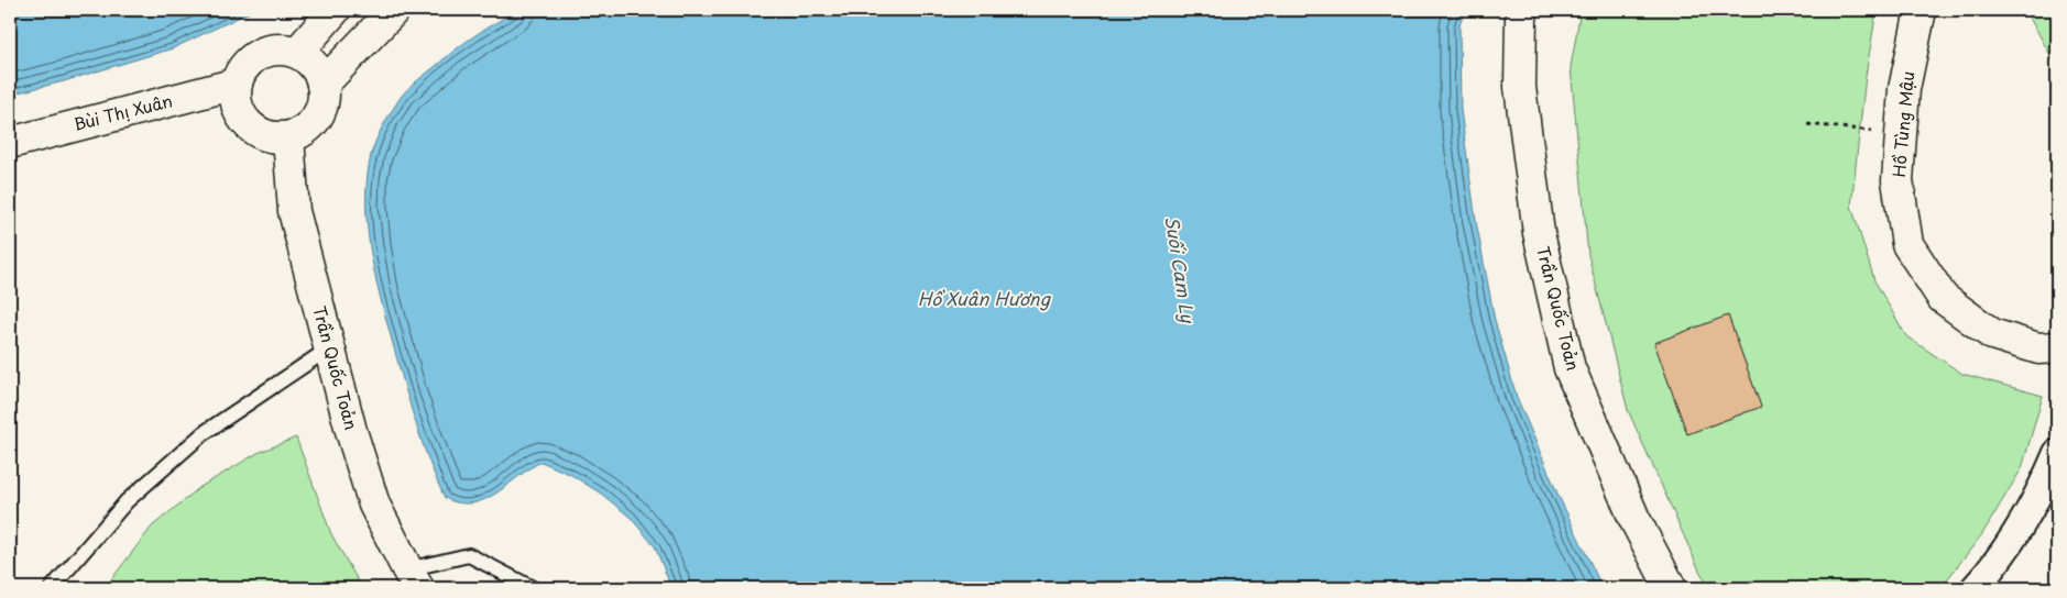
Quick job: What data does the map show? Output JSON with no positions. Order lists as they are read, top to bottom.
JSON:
{
  "streets": {
    "main road": ["Bùi Thị Xuân", "Hồ Tùng Mậu", "Trần Quốc Toản"]
  },
  "crossings": [
    ["Bùi Thị Xuân", "Trần Quốc Toản"]
  ],
  "water": ["Suối Cam Ly", "Hồ Xuân Hương"]
}
